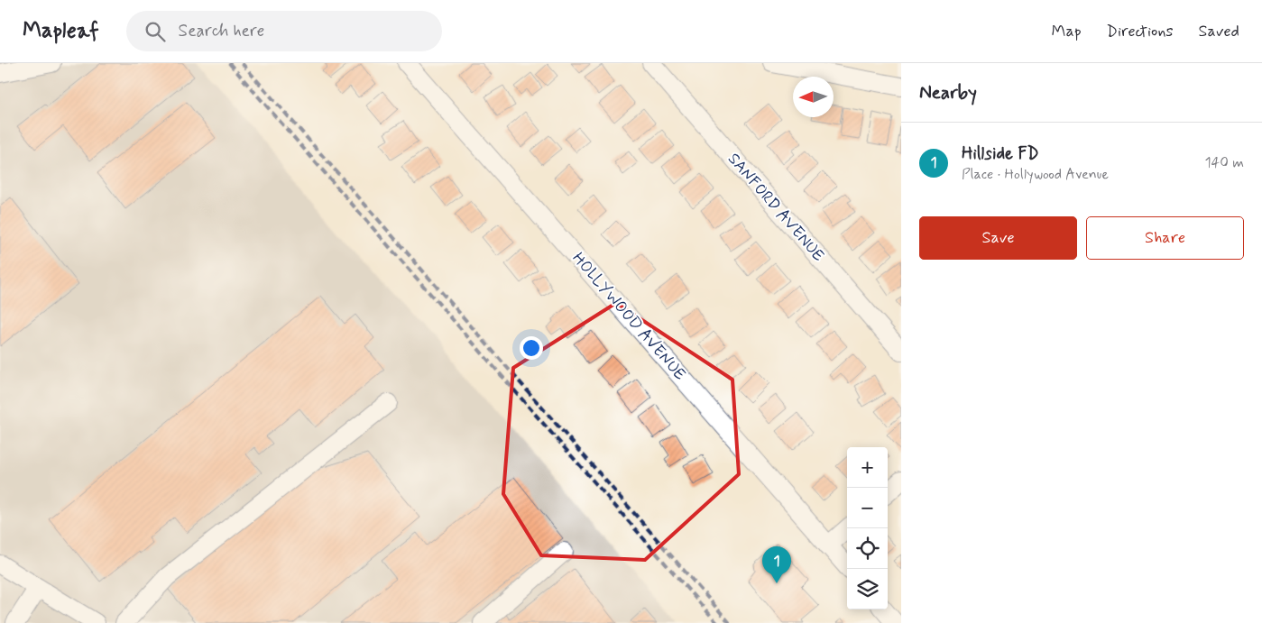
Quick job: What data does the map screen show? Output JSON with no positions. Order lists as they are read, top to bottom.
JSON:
{
  "streets": {
    "street": ["SANFORD AVENUE", "HOLLYWOOD AVENUE"]
  },
  "north": "left",
  "page": {
    "header": "Mapleaf",
    "search": "Search here",
    "nav": ["Map", "Directions", "Saved"],
    "heading": "Nearby",
    "list": [
      {
        "mark": "1",
        "name": "Hillside FD",
        "note": "Place · Hollywood Avenue",
        "value": "140 m"
      }
    ],
    "buttons": ["Save", "Share"],
    "map_buttons": ["+", "−"],
    "pins": "1"
  }
}
